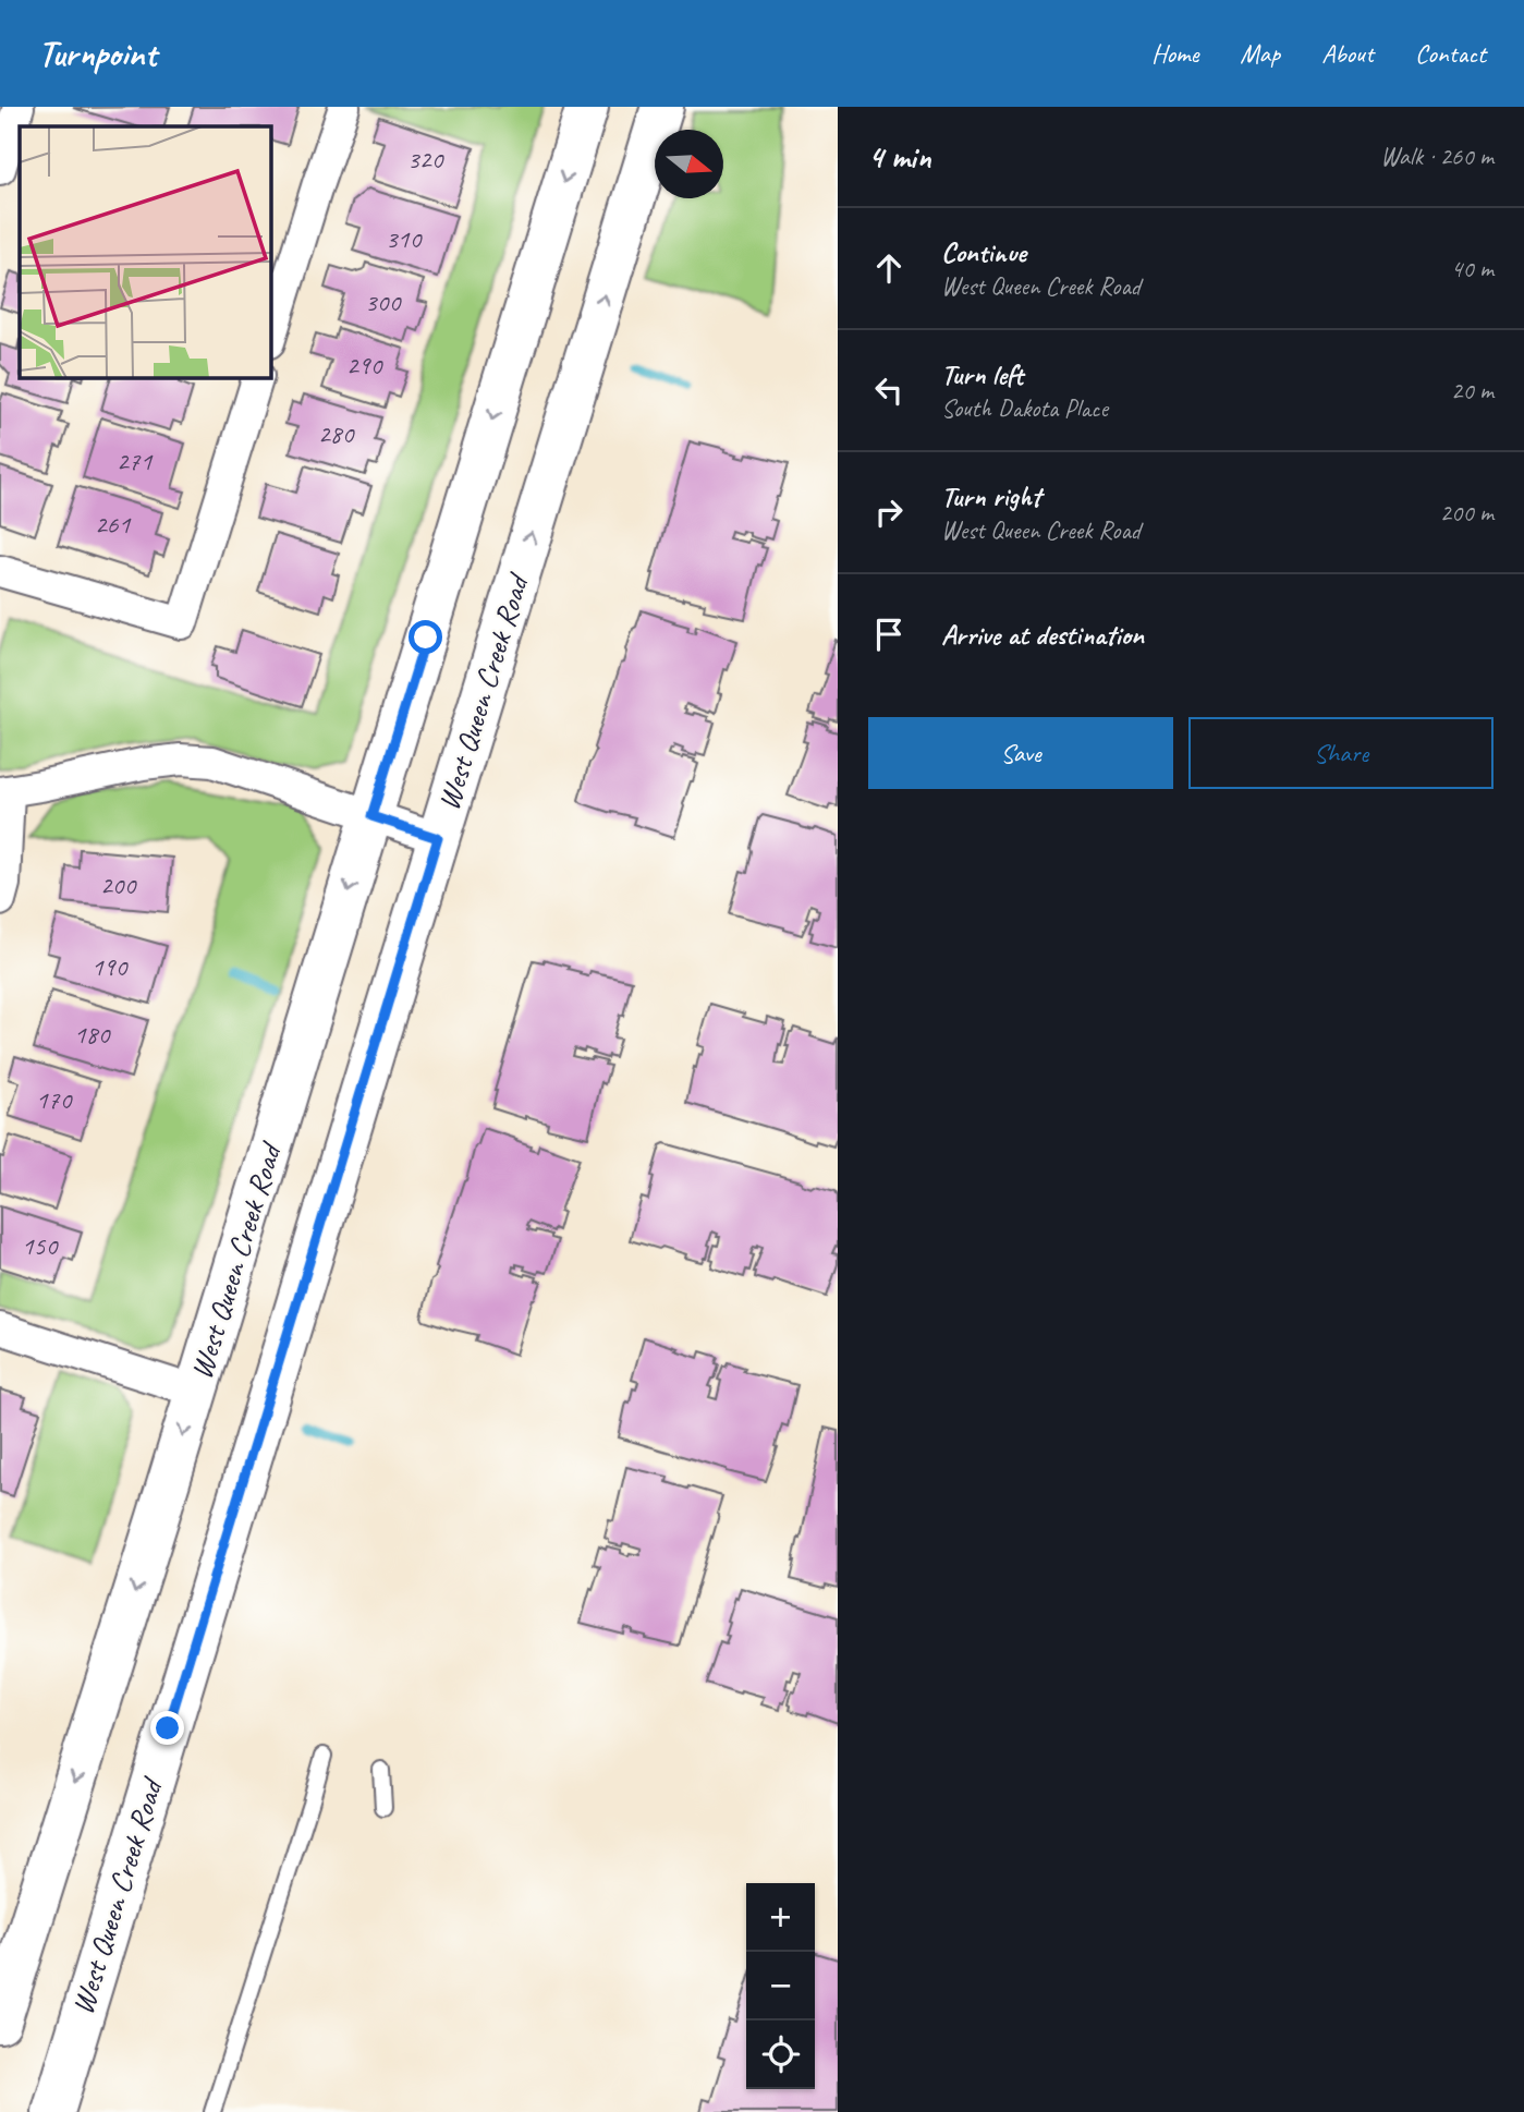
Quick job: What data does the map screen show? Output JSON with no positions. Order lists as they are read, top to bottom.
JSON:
{
  "streets": {
    "main road": ["West Queen Creek Road"]
  },
  "house_numbers": [
    "320",
    "310",
    "300",
    "290",
    "280",
    "271",
    "261",
    "200",
    "190",
    "180",
    "170",
    "150"
  ],
  "north": "right",
  "page": {
    "header": "Turnpoint",
    "nav": [
      "Home",
      "Map",
      "About",
      "Contact"
    ],
    "heading": ["4 min", "Walk · 260 m"],
    "list": [
      ["Continue", "West Queen Creek Road", "40 m"],
      ["Turn left", "South Dakota Place", "20 m"],
      ["Turn right", "West Queen Creek Road", "200 m"],
      "Arrive at destination"
    ],
    "buttons": ["Save", "Share"],
    "map_buttons": ["+", "−"]
  }
}
